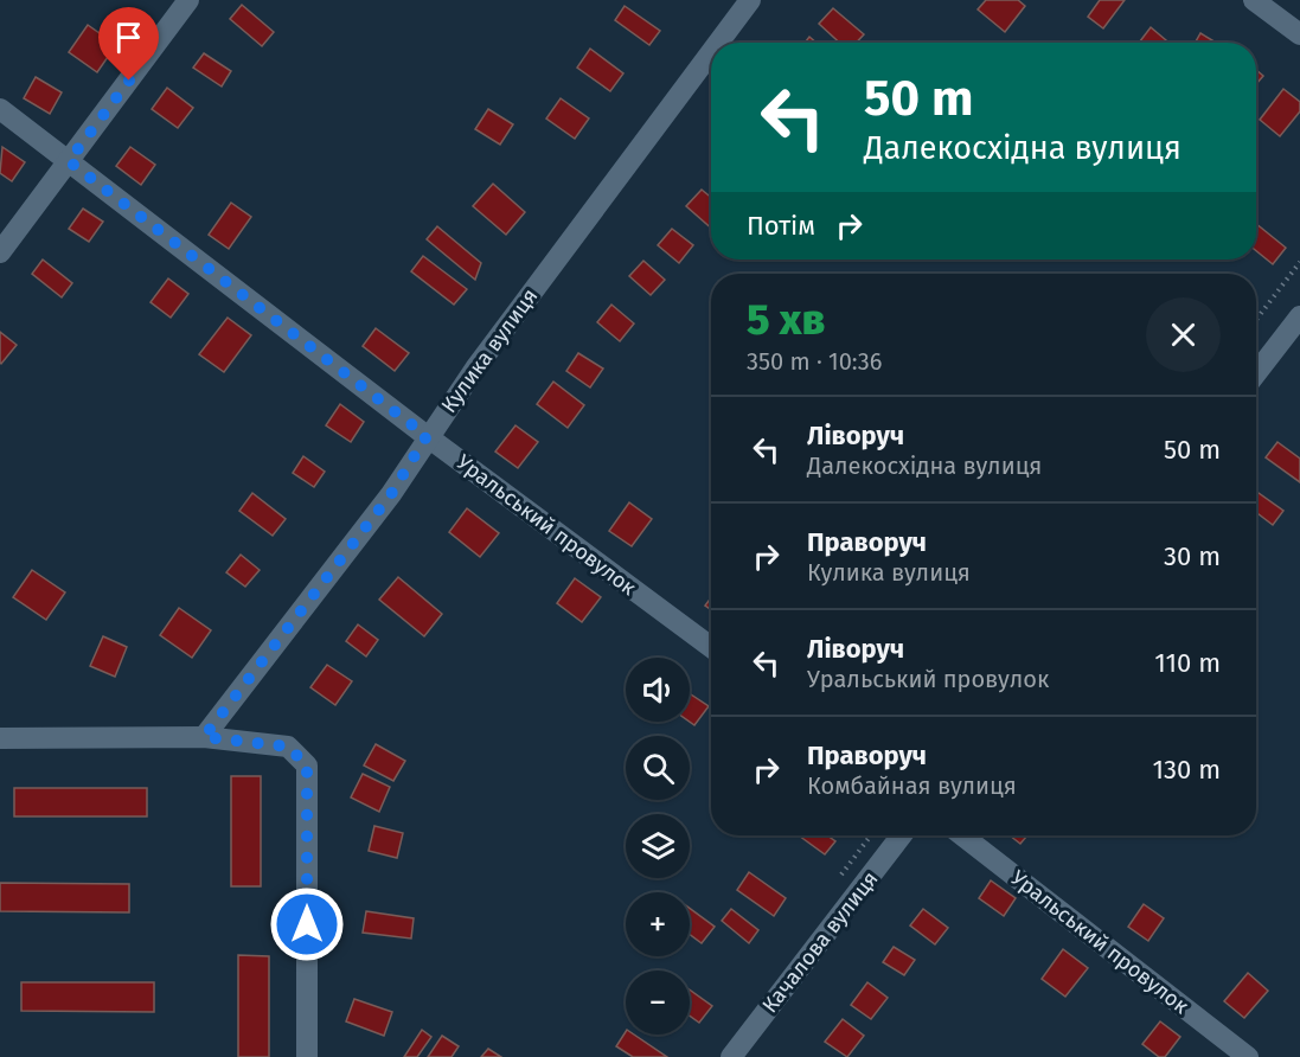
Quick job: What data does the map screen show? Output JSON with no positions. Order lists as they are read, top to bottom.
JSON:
{
  "streets": {
    "street": ["Кулика вулиця", "Уральський провулок", "Качалова вулиця"]
  },
  "crossings": [
    ["Кулика вулиця", "Уральський провулок"]
  ],
  "page": {
    "turn": ["50 m", "Далекосхідна вулиця"],
    "then": "Потім",
    "heading": ["5 хв", "350 m · 10:36"],
    "list": [
      {
        "name": "Ліворуч",
        "note": "Далекосхідна вулиця",
        "value": "50 m"
      },
      {
        "name": "Праворуч",
        "note": "Кулика вулиця",
        "value": "30 m"
      },
      {
        "name": "Ліворуч",
        "note": "Уральський провулок",
        "value": "110 m"
      },
      {
        "name": "Праворуч",
        "note": "Комбайная вулиця",
        "value": "130 m"
      }
    ],
    "map_buttons": ["+", "−"]
  }
}
